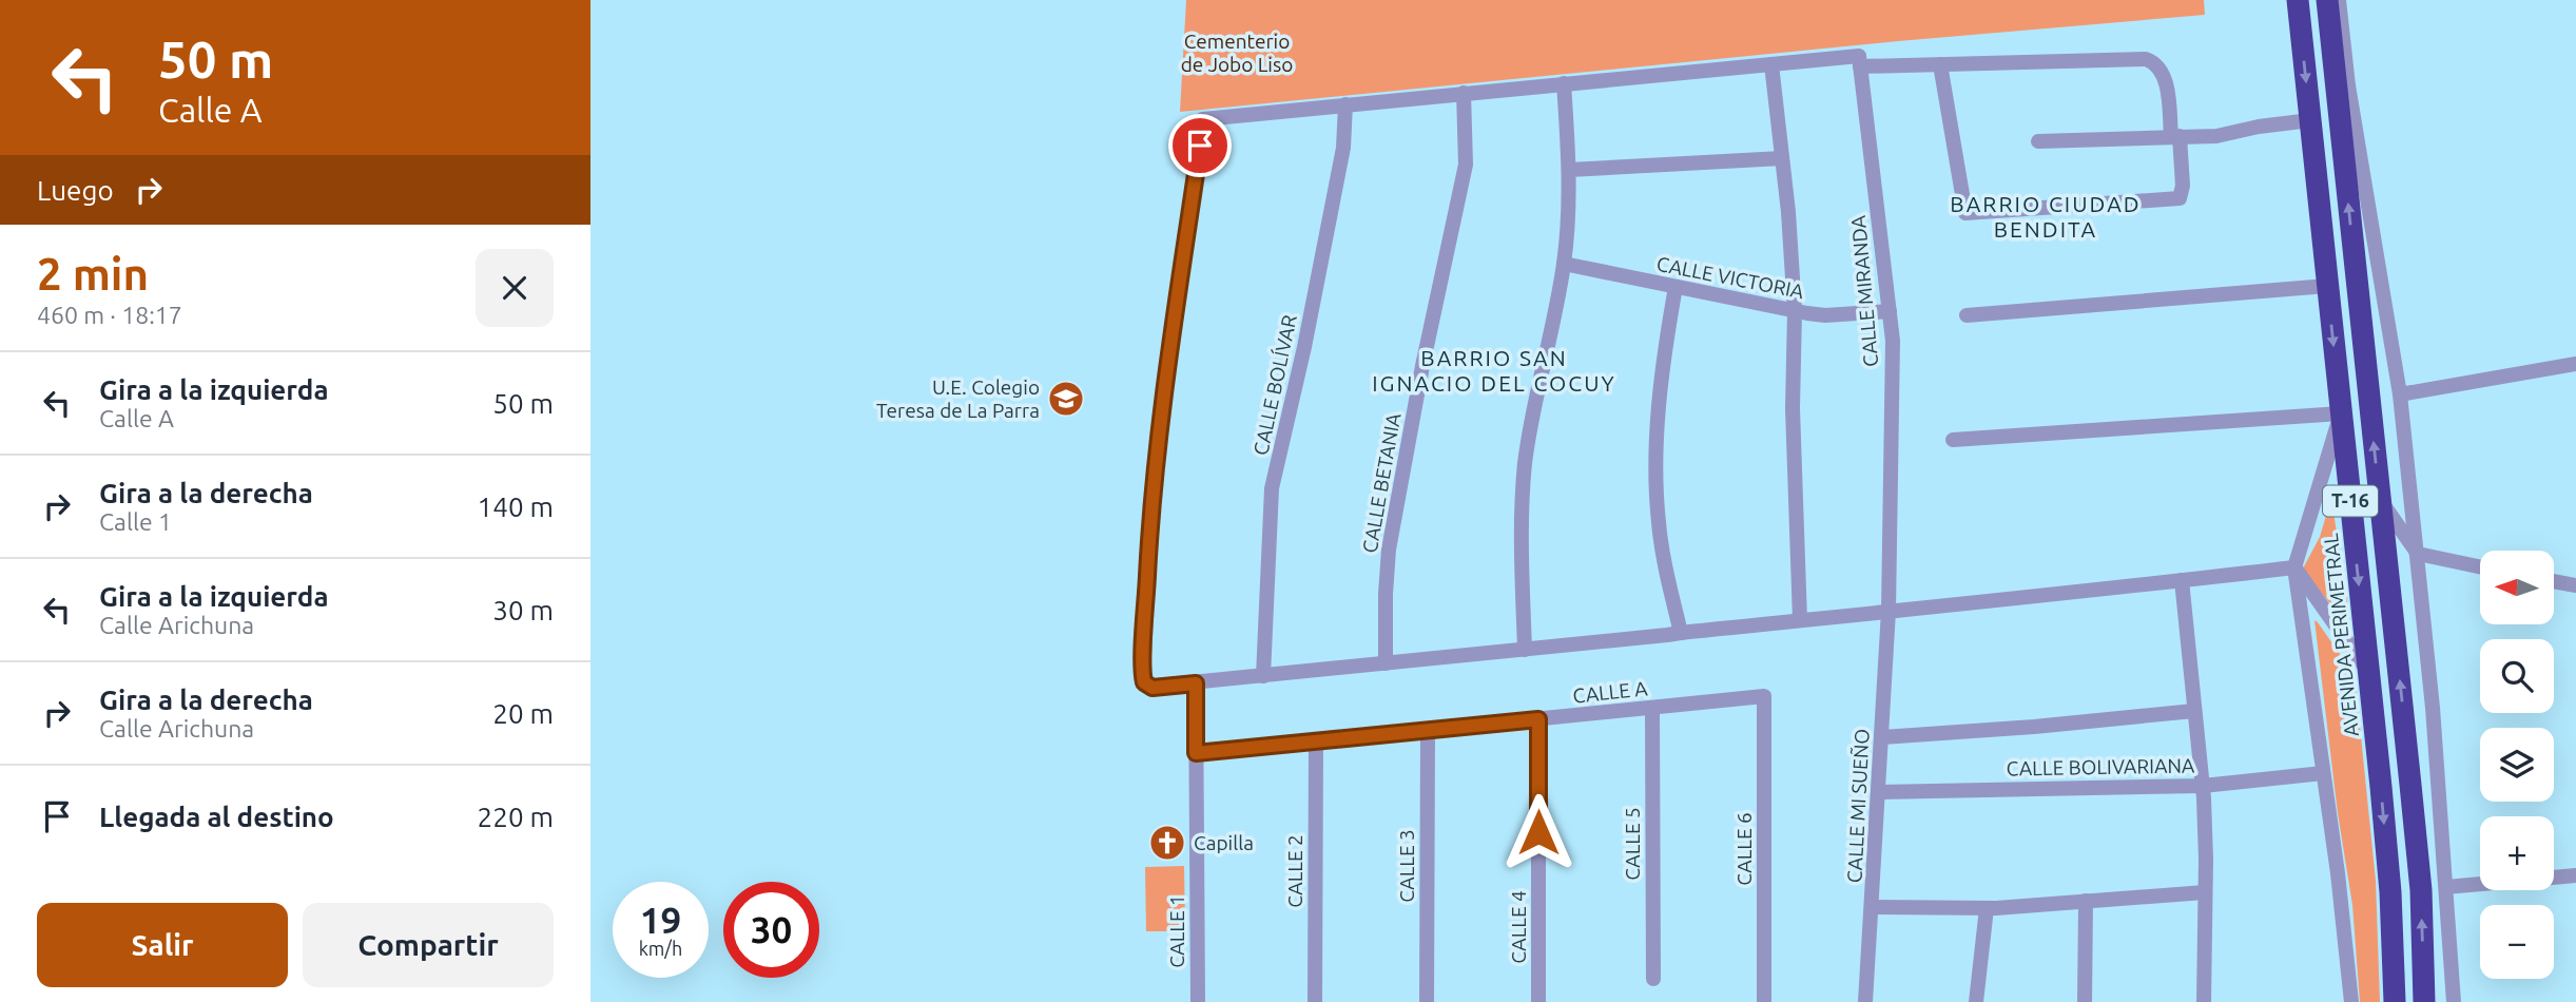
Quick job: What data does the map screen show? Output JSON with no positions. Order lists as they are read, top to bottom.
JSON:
{
  "streets": {
    "highway": ["T-16", "AVENIDA PERIMETRAL"],
    "street": [
      "CALLE VICTORIA",
      "CALLE MIRANDA",
      "CALLE BOLÍVAR",
      "CALLE BETANIA",
      "CALLE A",
      "CALLE BOLIVARIANA",
      "CALLE MI SUEÑO",
      "CALLE 5",
      "CALLE 6",
      "CALLE 3",
      "CALLE 2",
      "CALLE 4",
      "CALLE 1"
    ]
  },
  "crossings": [
    ["CALLE VICTORIA", "CALLE MIRANDA"],
    ["CALLE MIRANDA", "CALLE MI SUEÑO"],
    ["AVENIDA PERIMETRAL", "CALLE BOLIVARIANA"],
    ["CALLE A", "CALLE 5"],
    ["CALLE A", "CALLE 6"],
    ["CALLE A", "CALLE 3"],
    ["CALLE A", "CALLE 2"],
    ["CALLE A", "CALLE 4"],
    ["CALLE A", "CALLE 1"],
    ["CALLE BOLIVARIANA", "CALLE MI SUEÑO"]
  ],
  "districts": ["BARRIO CIUDAD BENDITA", "BARRIO SAN IGNACIO DEL COCUY"],
  "parks": ["Cementerio de Jobo Liso"],
  "places": {
    "school or university": ["U.E. Colegio Teresa de La Parra"],
    "church": ["Capilla"]
  },
  "north": "left",
  "page": {
    "turn": ["50 m", "Calle A"],
    "then": "Luego",
    "heading": ["2 min", "460 m · 18:17"],
    "list": [
      {
        "name": "Gira a la izquierda",
        "note": "Calle A",
        "value": "50 m"
      },
      {
        "name": "Gira a la derecha",
        "note": "Calle 1",
        "value": "140 m"
      },
      {
        "name": "Gira a la izquierda",
        "note": "Calle Arichuna",
        "value": "30 m"
      },
      {
        "name": "Gira a la derecha",
        "note": "Calle Arichuna",
        "value": "20 m"
      },
      {
        "name": "Llegada al destino",
        "value": "220 m"
      }
    ],
    "map_buttons": ["+", "−"],
    "speed": "19 km/h",
    "limit": "30",
    "buttons": ["Salir", "Compartir"]
  }
}
